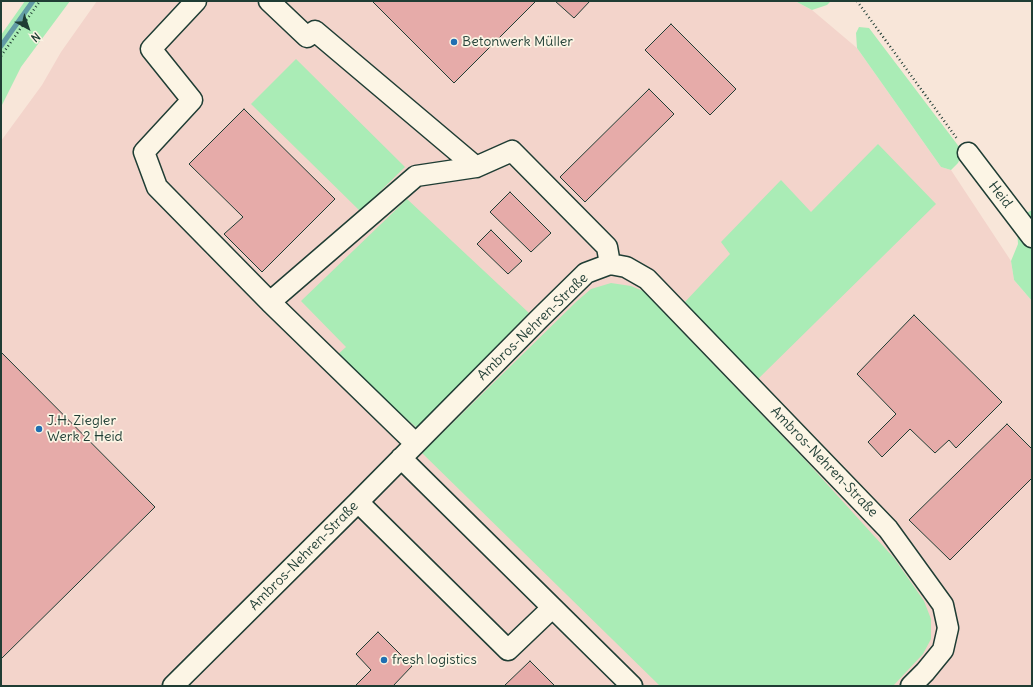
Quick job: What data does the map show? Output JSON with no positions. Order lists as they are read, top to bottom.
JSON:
{
  "streets": {
    "street": ["Heid", "Ambros-Nehren-Straße"]
  },
  "places": ["Betonwerk Müller", "J.H. Ziegler Werk 2 Heid", "fresh logistics"],
  "north": "bottom right"
}
